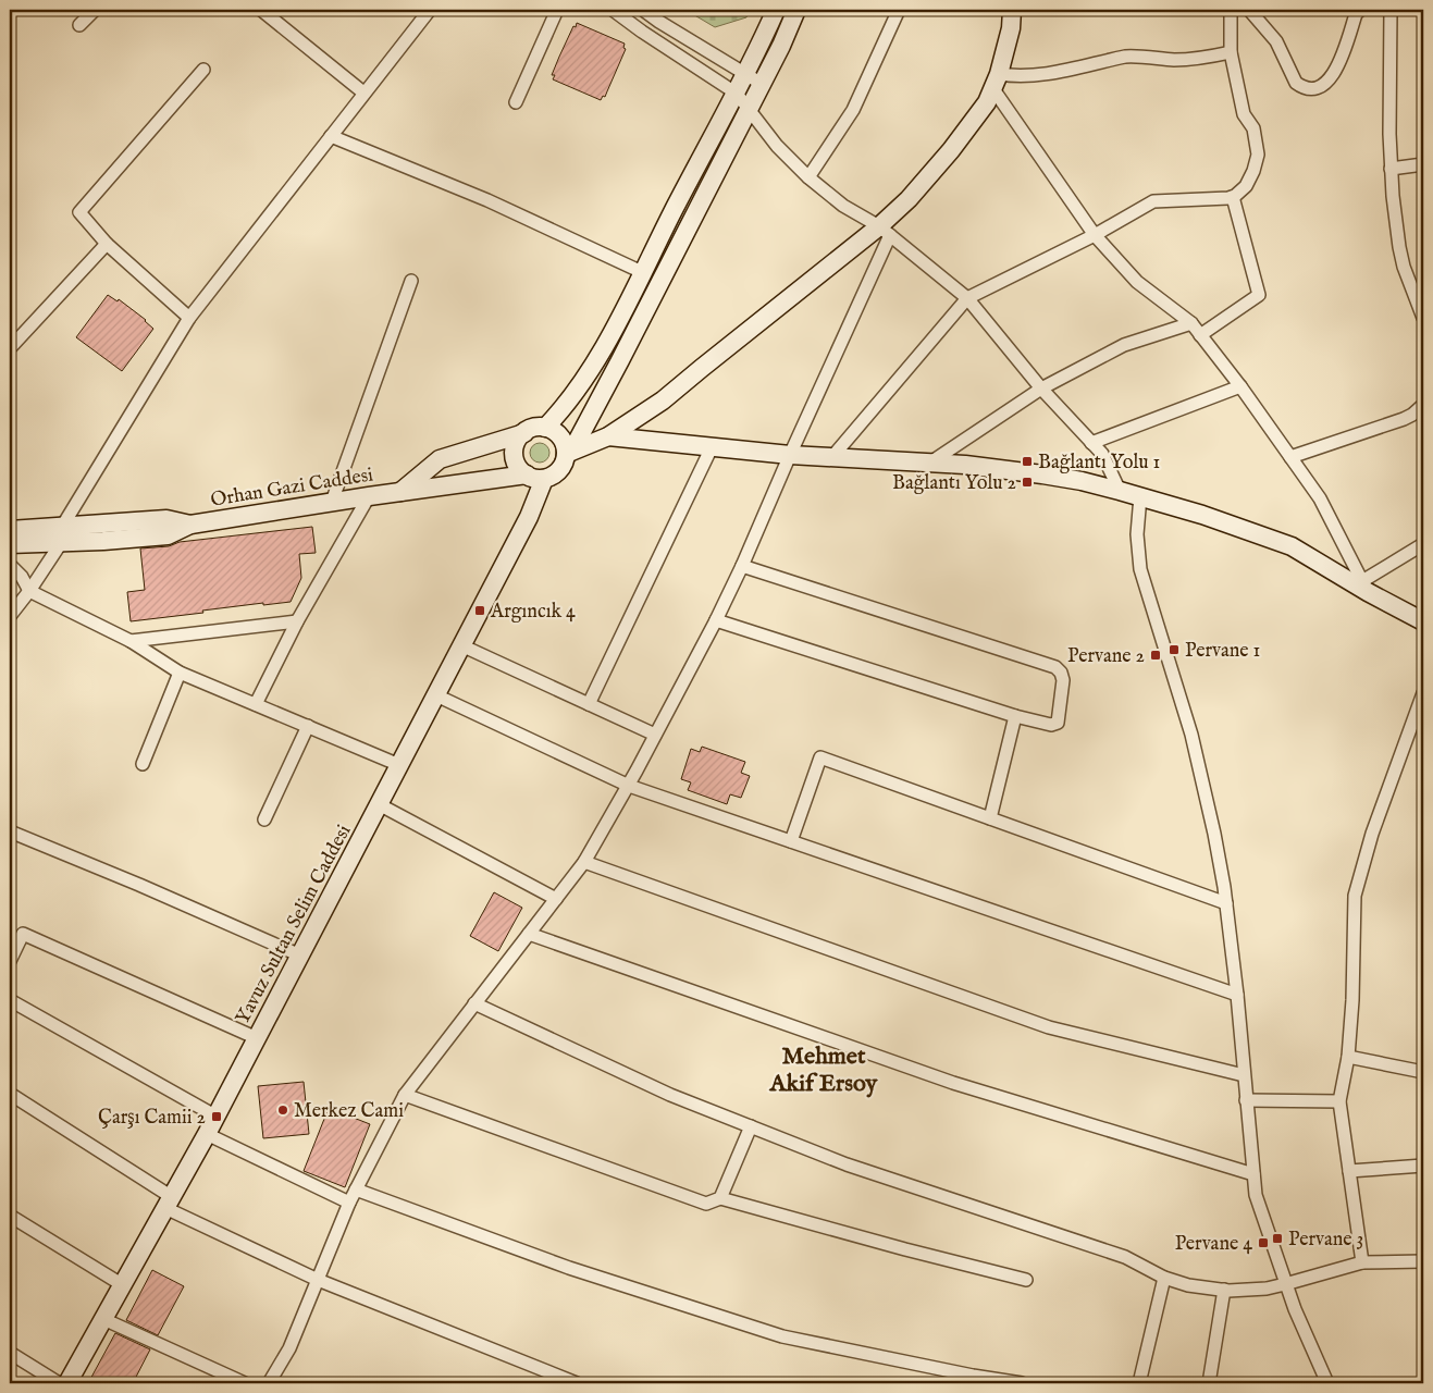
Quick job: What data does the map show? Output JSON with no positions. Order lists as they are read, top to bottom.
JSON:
{
  "streets": {
    "street": ["Orhan Gazi Caddesi", "Yavuz Sultan Selim Caddesi"]
  },
  "crossings": [
    ["Orhan Gazi Caddesi", "Yavuz Sultan Selim Caddesi"]
  ],
  "districts": ["Mehmet Akif Ersoy"],
  "places": {
    "transit": [
      "Bağlantı Yolu 1",
      "Bağlantı Yolu 2",
      "Argıncık 4",
      "Pervane 1",
      "Pervane 2",
      "Çarşı Camii 2",
      "Pervane 3",
      "Pervane 4"
    ],
    "other": ["Merkez Cami"]
  }
}
